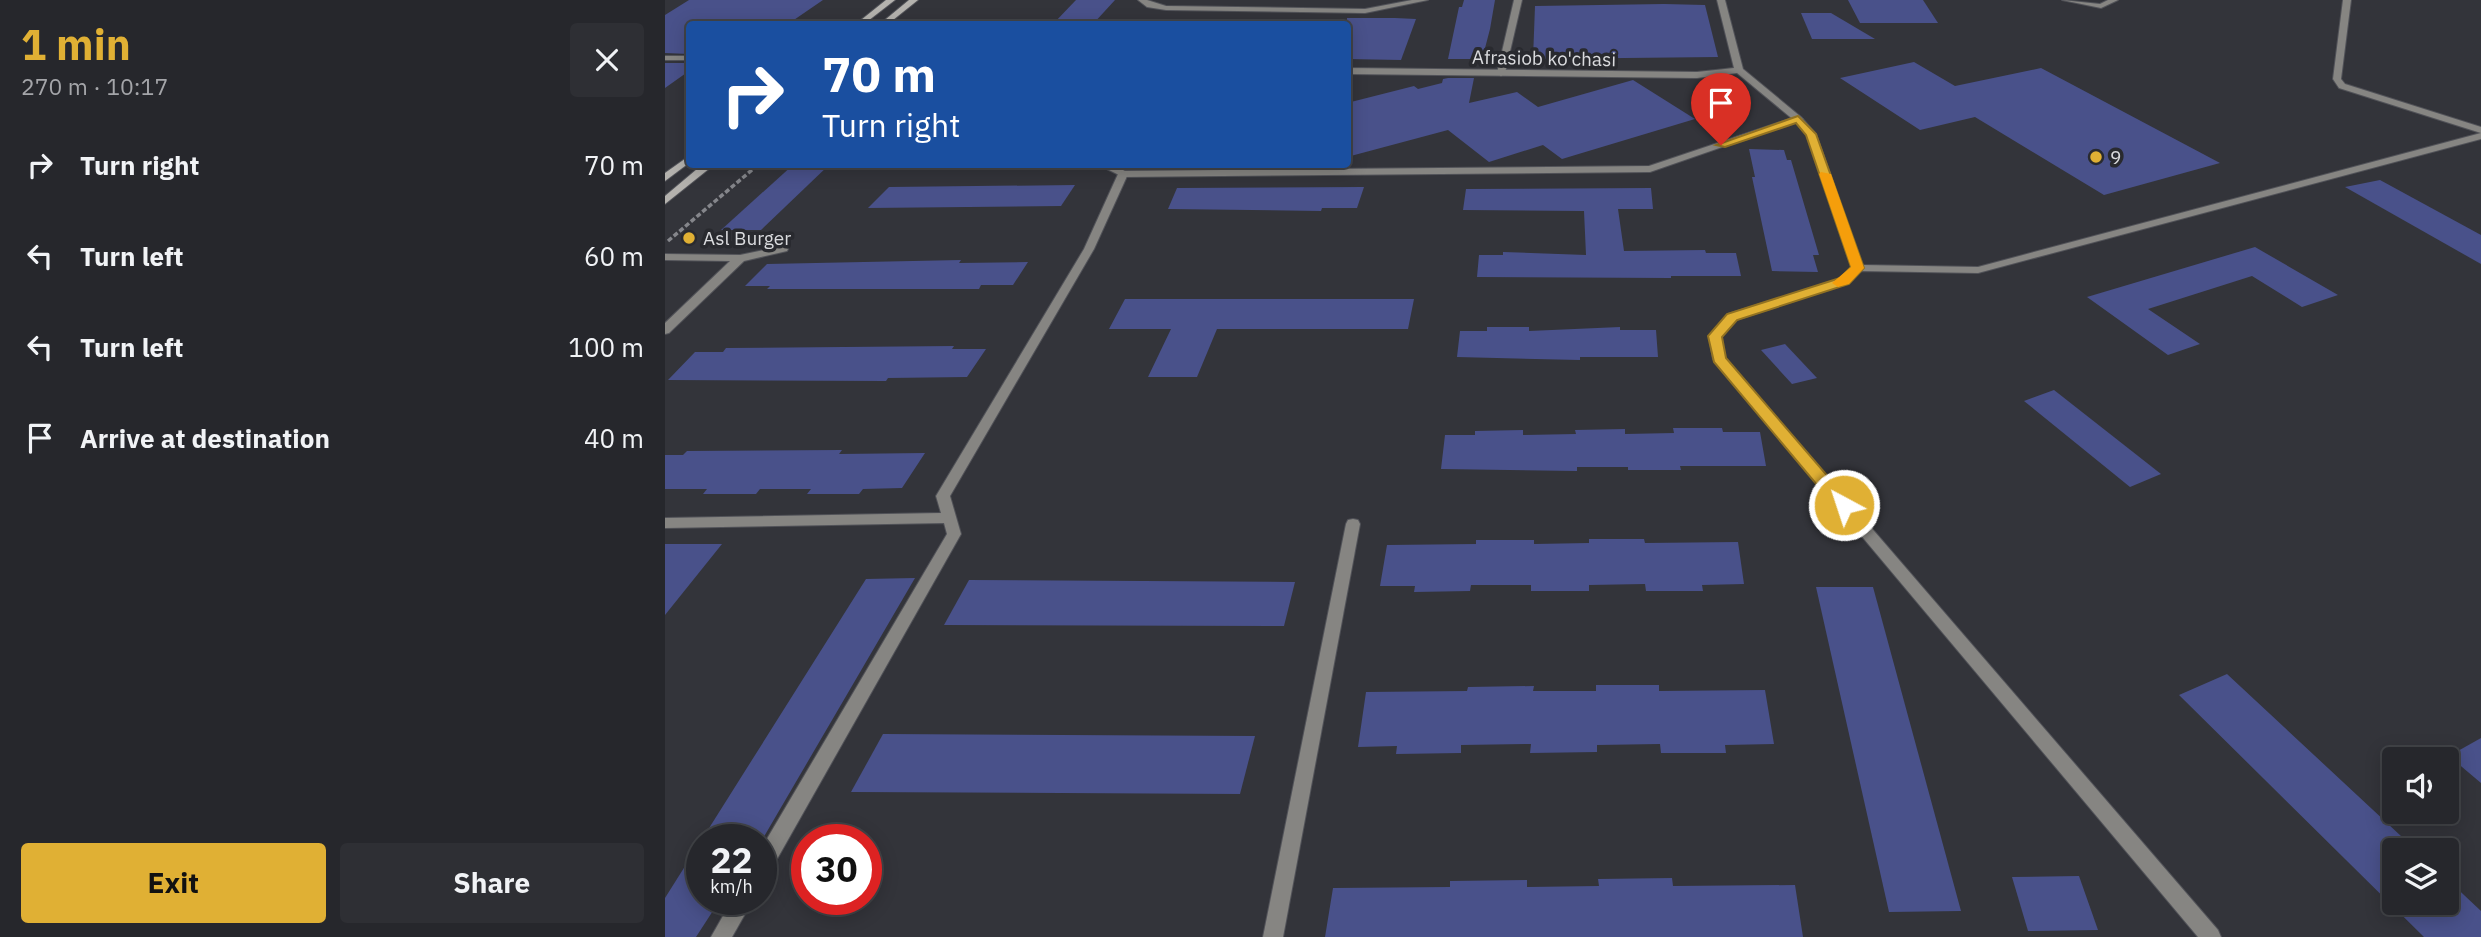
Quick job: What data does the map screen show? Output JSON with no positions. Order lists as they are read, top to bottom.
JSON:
{
  "streets": {
    "street": ["Afrasiob ko'chasi"]
  },
  "places": ["9", "Asl Burger"],
  "page": {
    "heading": ["1 min", "270 m · 10:17"],
    "turn": ["70 m", "Turn right"],
    "list": [
      {
        "name": "Turn right",
        "value": "70 m"
      },
      {
        "name": "Turn left",
        "value": "60 m"
      },
      {
        "name": "Turn left",
        "value": "100 m"
      },
      {
        "name": "Arrive at destination",
        "value": "40 m"
      }
    ],
    "speed": "22 km/h",
    "limit": "30",
    "buttons": ["Exit", "Share"]
  }
}
